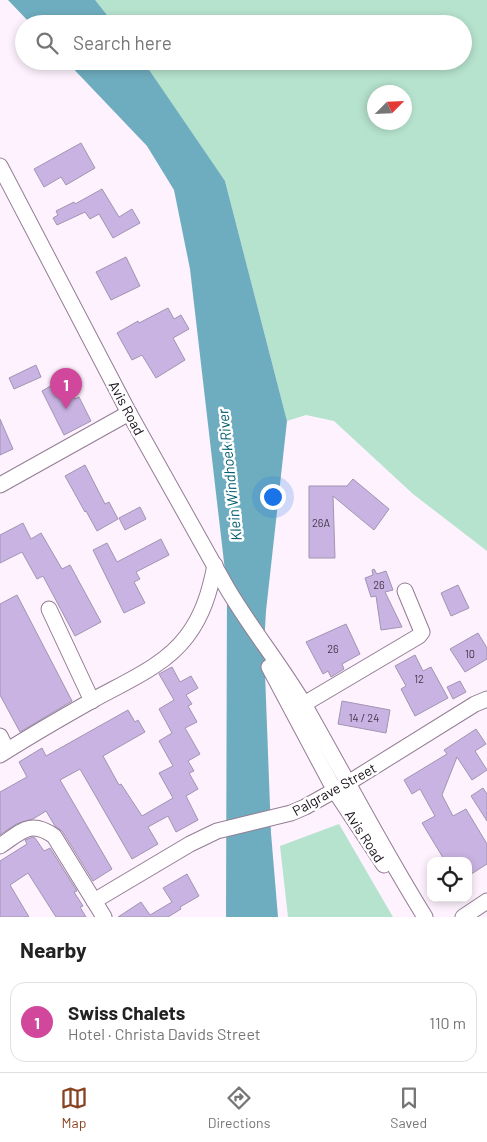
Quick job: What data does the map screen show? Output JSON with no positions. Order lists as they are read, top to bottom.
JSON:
{
  "streets": {
    "street": ["Avis Road", "Palgrave Street"]
  },
  "crossings": [
    ["Avis Road", "Palgrave Street"]
  ],
  "water": ["Klein Windhoek River"],
  "house_numbers": [
    "26A",
    "26",
    "26",
    "10",
    "12",
    "14 / 24"
  ],
  "north": "top right",
  "page": {
    "search": "Search here",
    "pins": "1",
    "heading": "Nearby",
    "list": [
      {
        "mark": "1",
        "name": "Swiss Chalets",
        "note": "Hotel · Christa Davids Street",
        "value": "110 m"
      }
    ],
    "nav": ["Map", "Directions", "Saved"]
  }
}
